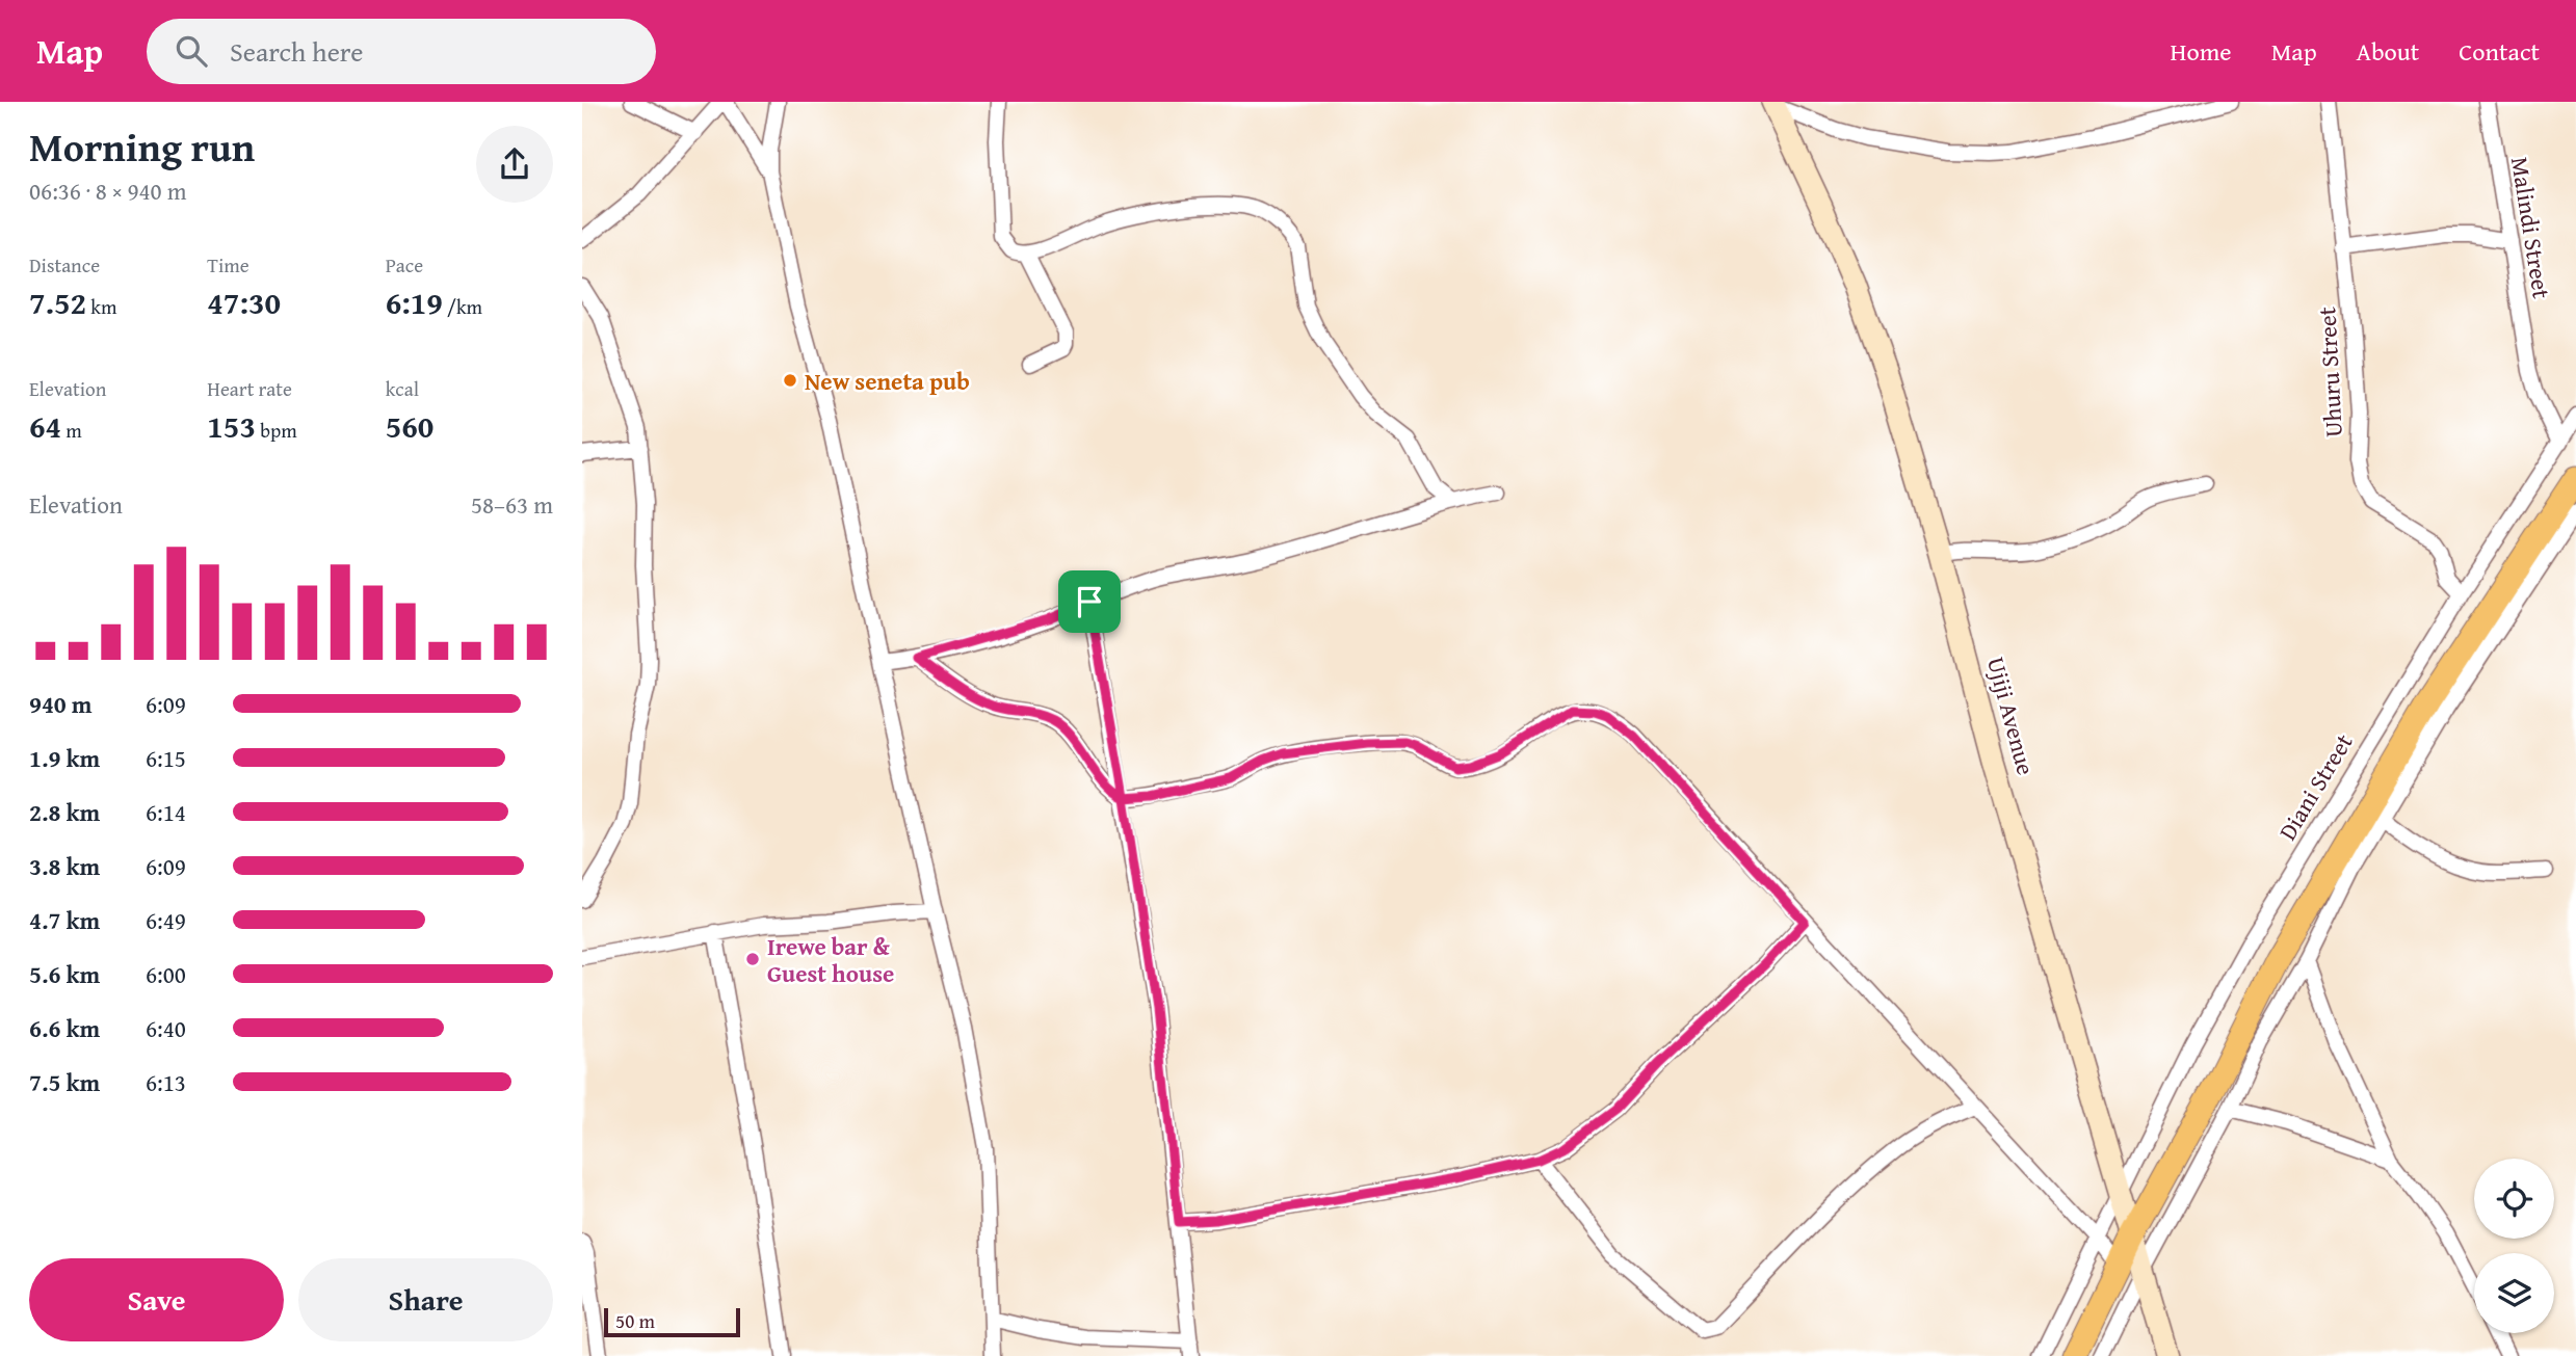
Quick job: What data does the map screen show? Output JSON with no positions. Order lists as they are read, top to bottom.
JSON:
{
  "streets": {
    "main road": ["Ujiji Avenue"],
    "street": ["Malindi Street", "Uhuru Street", "Diani Street"]
  },
  "crossings": [
    ["Malindi Street", "Diani Street"],
    ["Uhuru Street", "Diani Street"],
    ["Ujiji Avenue", "Diani Street"]
  ],
  "places": ["New seneta pub", "Irewe bar & Guest house"],
  "scale_bar": "50 m",
  "page": {
    "header": "Map",
    "search": "Search here",
    "nav": [
      "Home",
      "Map",
      "About",
      "Contact"
    ],
    "heading": ["Morning run", "06:36 · 8 × 940 m"],
    "stats": [
      ["Distance", "7.52 km"],
      ["Time", "47:30"],
      ["Pace", "6:19 /km"],
      ["Elevation", "64 m"],
      ["Heart rate", "153 bpm"],
      ["kcal", "560"]
    ],
    "chart": ["Elevation", "58–63 m"],
    "list": [
      {
        "name": "940 m",
        "note": "6:09"
      },
      {
        "name": "1.9 km",
        "note": "6:15"
      },
      {
        "name": "2.8 km",
        "note": "6:14"
      },
      {
        "name": "3.8 km",
        "note": "6:09"
      },
      {
        "name": "4.7 km",
        "note": "6:49"
      },
      {
        "name": "5.6 km",
        "note": "6:00"
      },
      {
        "name": "6.6 km",
        "note": "6:40"
      },
      {
        "name": "7.5 km",
        "note": "6:13"
      }
    ],
    "buttons": ["Save", "Share"],
    "scale": "50 m"
  }
}
